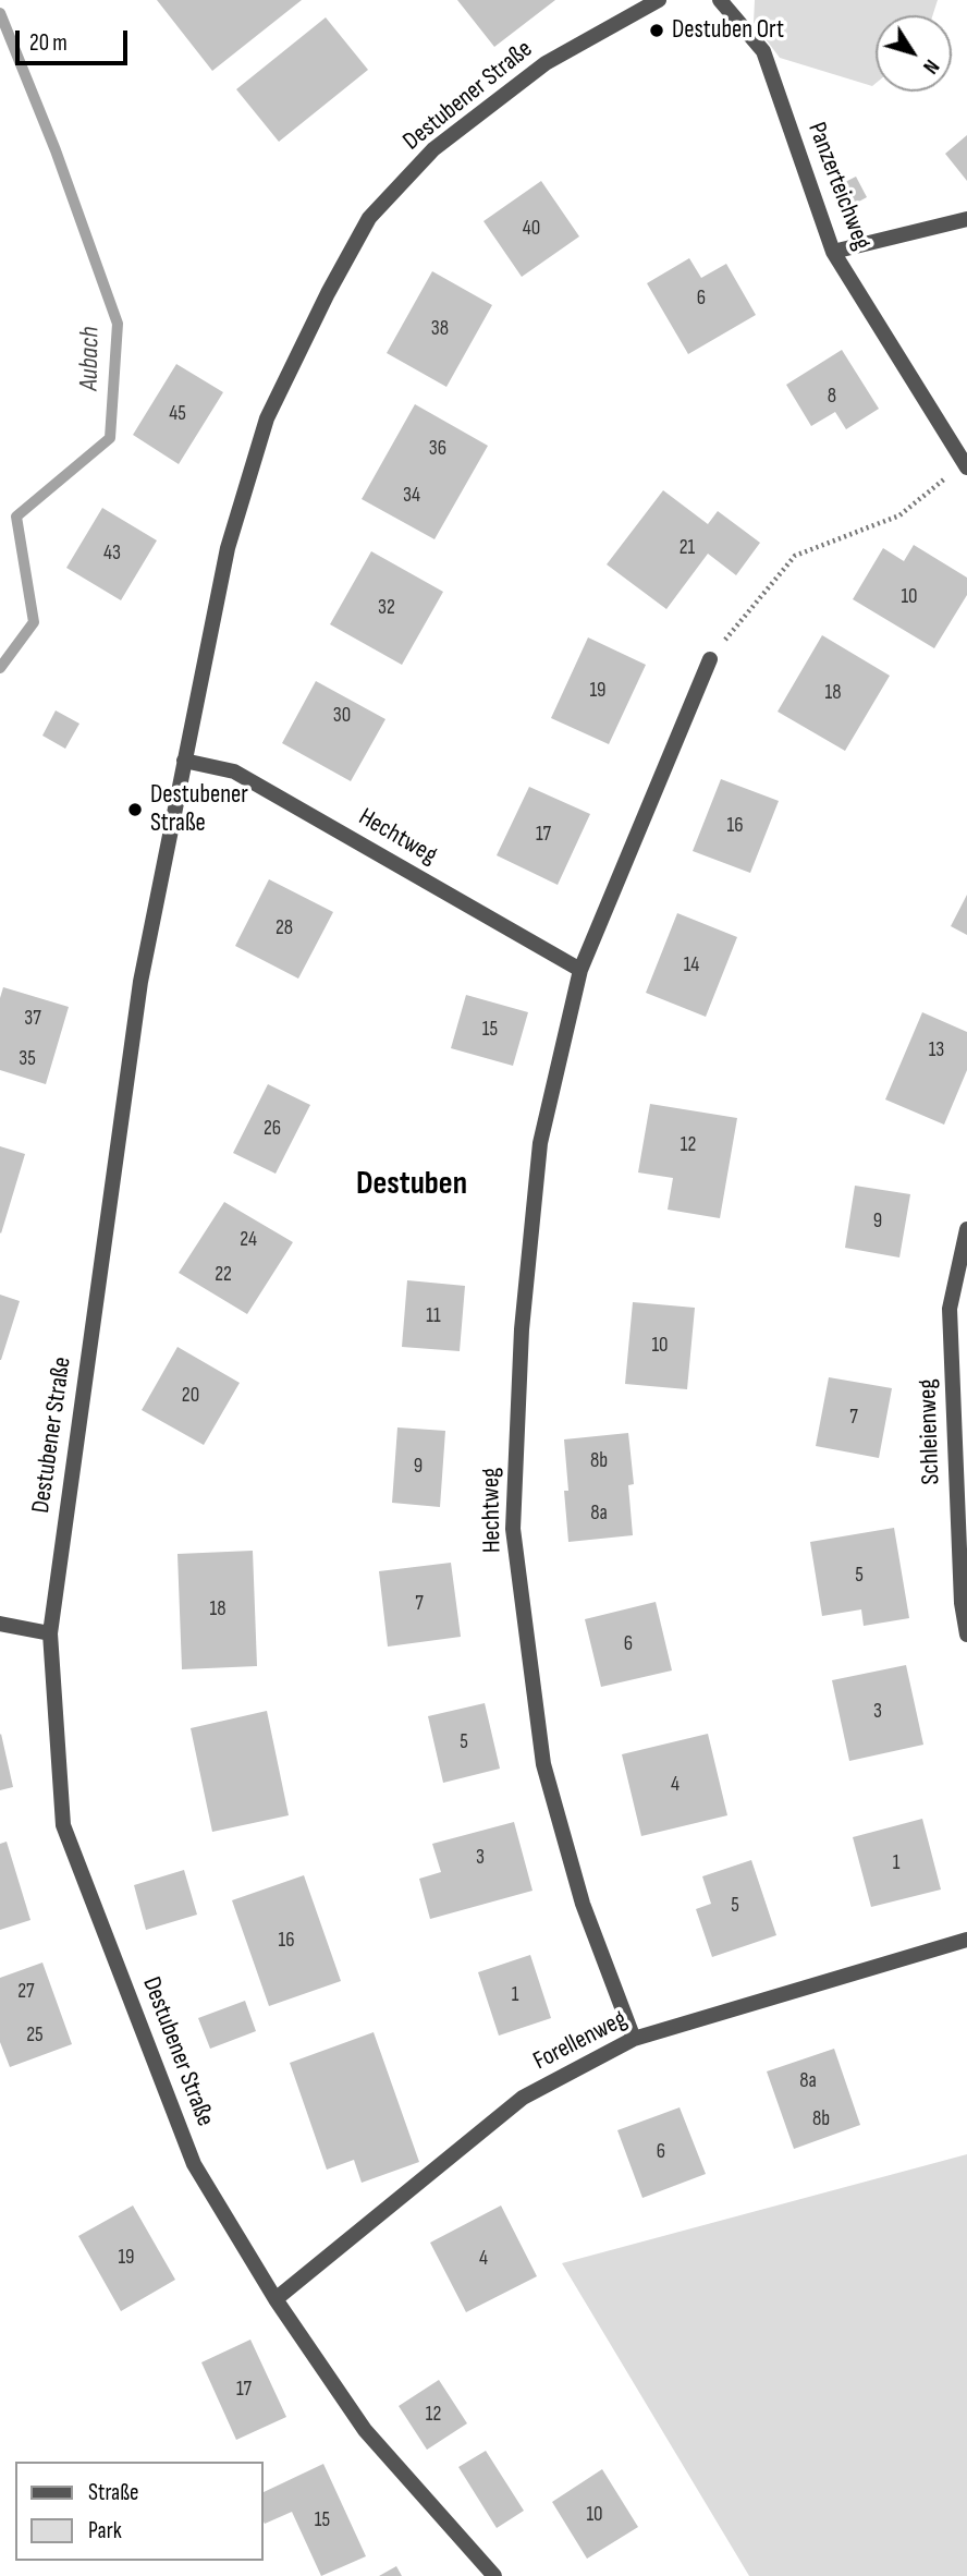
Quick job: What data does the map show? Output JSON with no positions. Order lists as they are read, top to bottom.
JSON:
{
  "streets": {
    "street": [
      "Destubener Straße",
      "Panzerteichweg",
      "Hechtweg",
      "Schleienweg",
      "Forellenweg"
    ]
  },
  "crossings": [
    ["Destubener Straße", "Hechtweg"],
    ["Destubener Straße", "Forellenweg"],
    ["Hechtweg", "Forellenweg"]
  ],
  "districts": ["Destuben"],
  "water": ["Aubach"],
  "places": ["Destuben Ort", "Destubener Straße"],
  "house_numbers": [
    "40",
    "6",
    "38",
    "8",
    "45",
    "36",
    "34",
    "21",
    "43",
    "10",
    "32",
    "19",
    "18",
    "30",
    "16",
    "17",
    "28",
    "14",
    "37",
    "15",
    "13",
    "35",
    "26",
    "12",
    "9",
    "24",
    "22",
    "11",
    "10",
    "20",
    "7",
    "8b",
    "9",
    "8a",
    "5",
    "7",
    "18",
    "6",
    "3",
    "5",
    "4",
    "3",
    "1",
    "5",
    "16",
    "27",
    "1",
    "25",
    "8a",
    "8b",
    "6",
    "19",
    "4",
    "17",
    "12",
    "10",
    "15"
  ],
  "legend": ["Straße", "Park"],
  "scale_bar": "20 m",
  "north": "bottom right"
}
